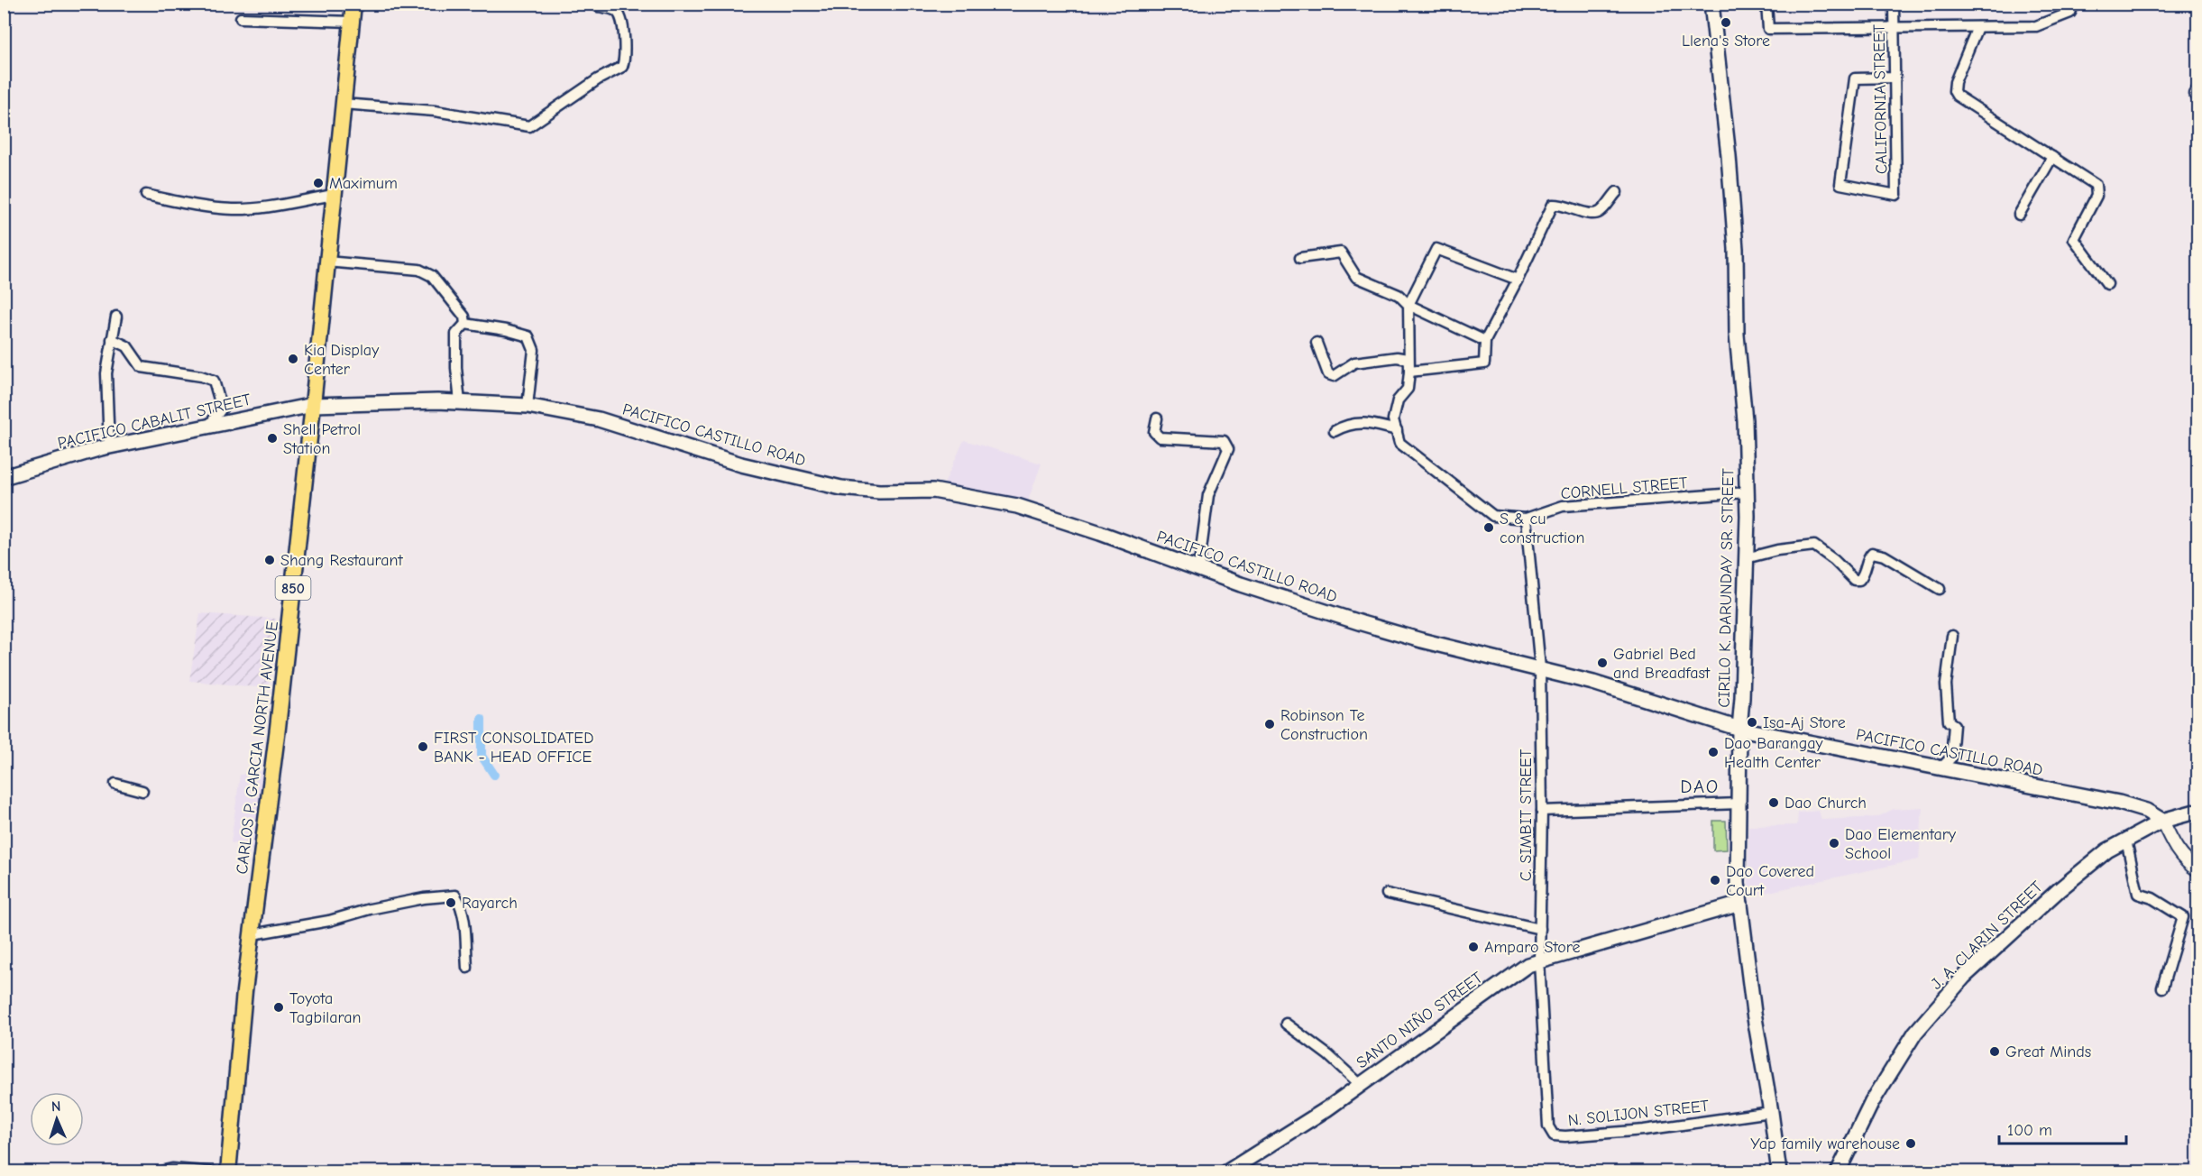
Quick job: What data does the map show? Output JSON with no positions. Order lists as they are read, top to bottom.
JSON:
{
  "streets": {
    "main road": [
      "PACIFICO CABALIT STREET",
      "PACIFICO CASTILLO ROAD",
      "850",
      "CIRILO K. DARUNDAY SR. STREET",
      "CARLOS P. GARCIA NORTH AVENUE",
      "J. A. CLARIN STREET",
      "SANTO NIÑO STREET"
    ],
    "street": [
      "CALIFORNIA STREET",
      "CORNELL STREET",
      "C. SIMBIT STREET",
      "N. SOLIJON STREET"
    ]
  },
  "crossings": [
    ["PACIFICO CABALIT STREET", "PACIFICO CASTILLO ROAD"],
    ["PACIFICO CABALIT STREET", "CARLOS P. GARCIA NORTH AVENUE"],
    ["PACIFICO CASTILLO ROAD", "CIRILO K. DARUNDAY SR. STREET"],
    ["PACIFICO CASTILLO ROAD", "CARLOS P. GARCIA NORTH AVENUE"],
    ["PACIFICO CASTILLO ROAD", "C. SIMBIT STREET"],
    ["PACIFICO CASTILLO ROAD", "J. A. CLARIN STREET"],
    ["CORNELL STREET", "CIRILO K. DARUNDAY SR. STREET"],
    ["CIRILO K. DARUNDAY SR. STREET", "SANTO NIÑO STREET"],
    ["CIRILO K. DARUNDAY SR. STREET", "N. SOLIJON STREET"],
    ["C. SIMBIT STREET", "SANTO NIÑO STREET"],
    ["C. SIMBIT STREET", "N. SOLIJON STREET"],
    ["SANTO NIÑO STREET", "N. SOLIJON STREET"]
  ],
  "districts": ["DAO"],
  "places": [
    "Llena's Store",
    "Maximum",
    "Kia Display Center",
    "Shell Petrol Station",
    "S & cu construction",
    "Shang Restaurant",
    "Gabriel Bed and Breadfast",
    "Isa-Aj Store",
    "Robinson Te Construction",
    "FIRST CONSOLIDATED BANK - HEAD OFFICE",
    "Dao Barangay Health Center",
    "Dao Church",
    "Dao Elementary School",
    "Dao Covered Court",
    "Rayarch",
    "Amparo Store",
    "Toyota Tagbilaran",
    "Great Minds",
    "Yap family warehouse"
  ],
  "scale_bar": "100 m",
  "north": "top"
}
